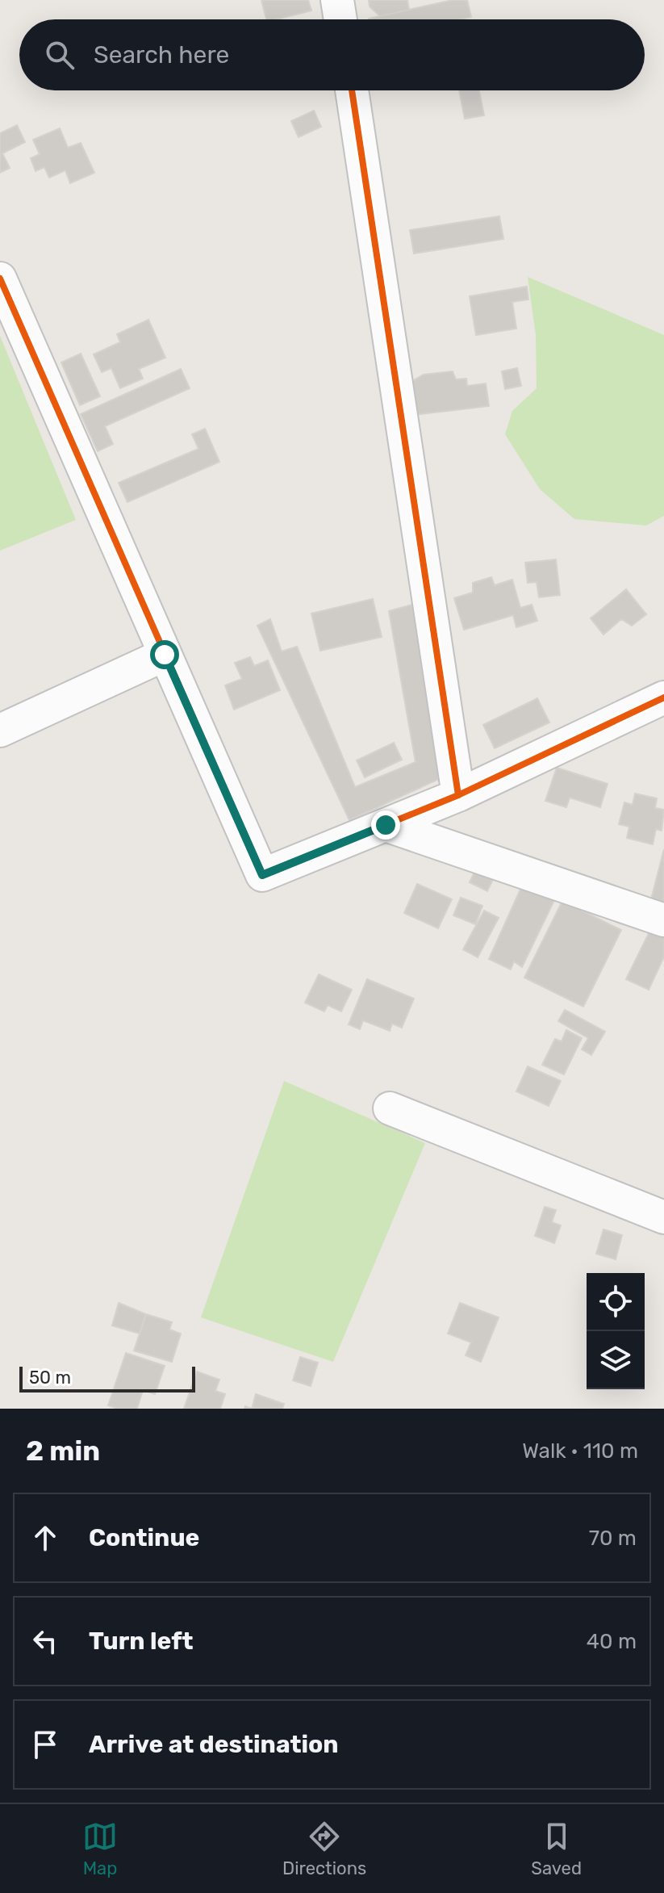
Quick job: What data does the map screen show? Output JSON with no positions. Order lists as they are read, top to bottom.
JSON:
{
  "scale_bar": "50 m",
  "page": {
    "search": "Search here",
    "scale": "50 m",
    "heading": ["2 min", "Walk · 110 m"],
    "list": [
      ["Continue", "70 m"],
      ["Turn left", "40 m"],
      "Arrive at destination"
    ],
    "nav": ["Map", "Directions", "Saved"]
  }
}
